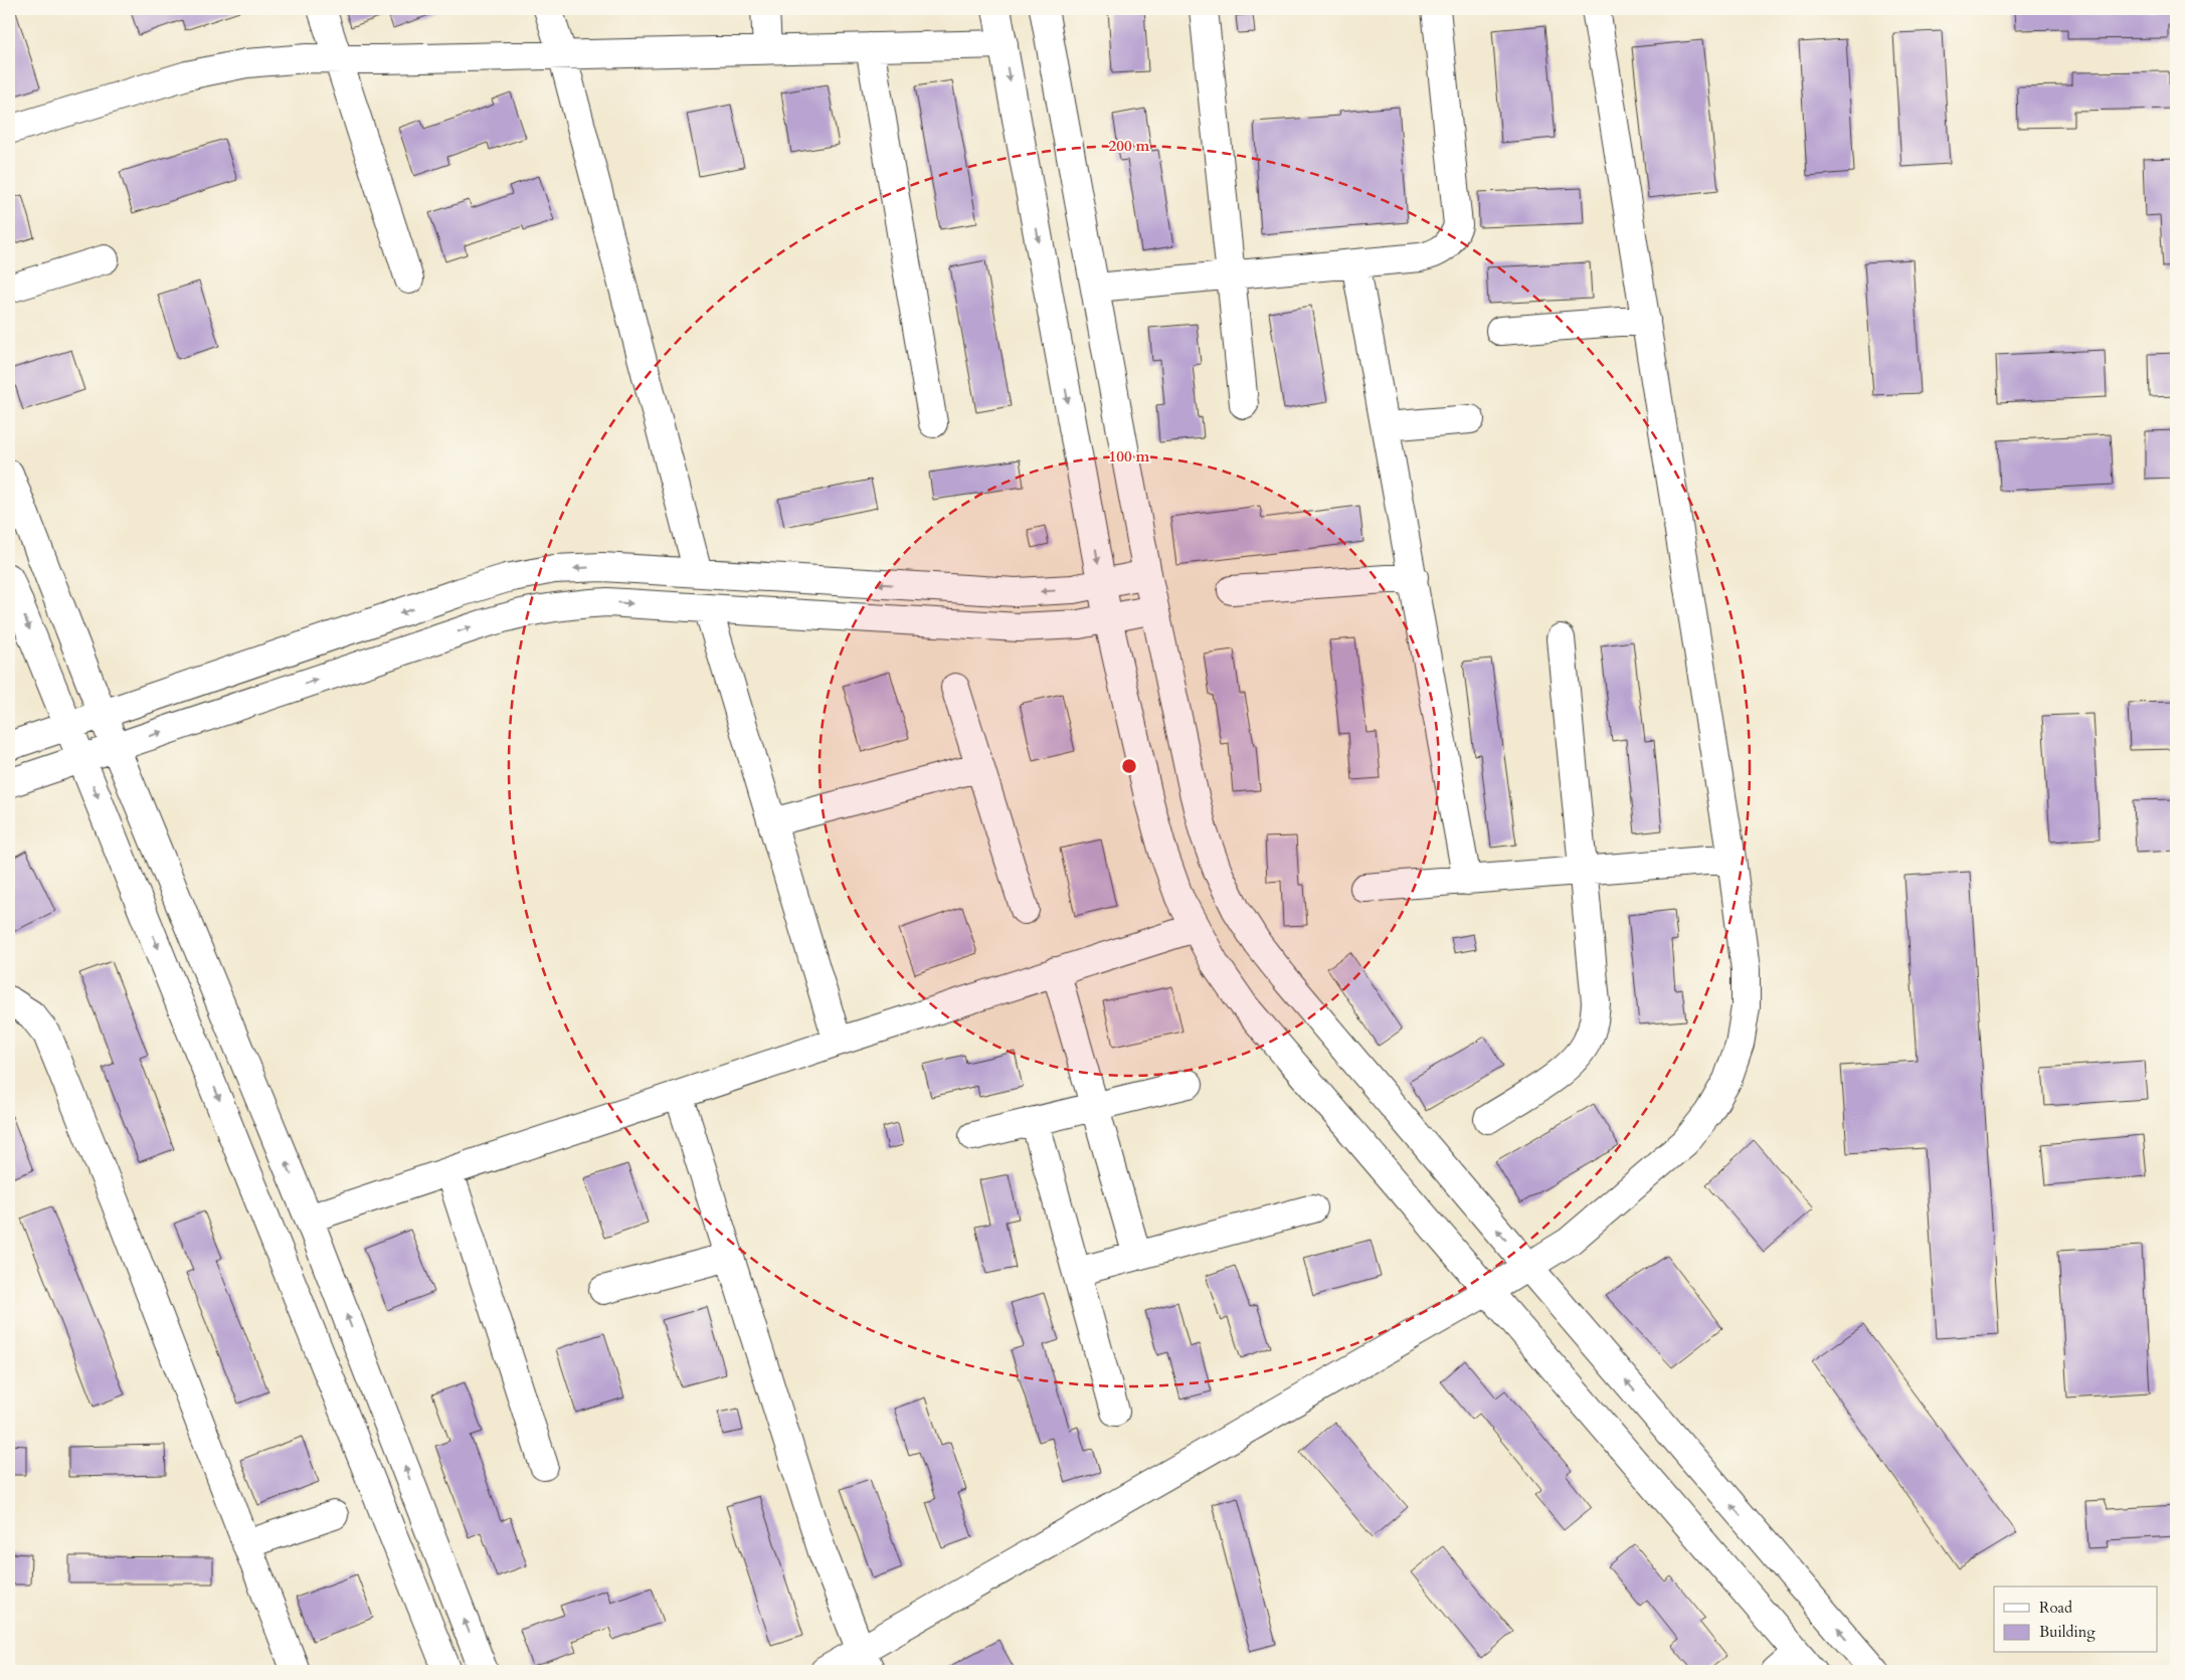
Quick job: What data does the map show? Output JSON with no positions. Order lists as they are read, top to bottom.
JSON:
{
  "legend": ["Road", "Building"],
  "rings": ["200 m", "100 m"]
}
